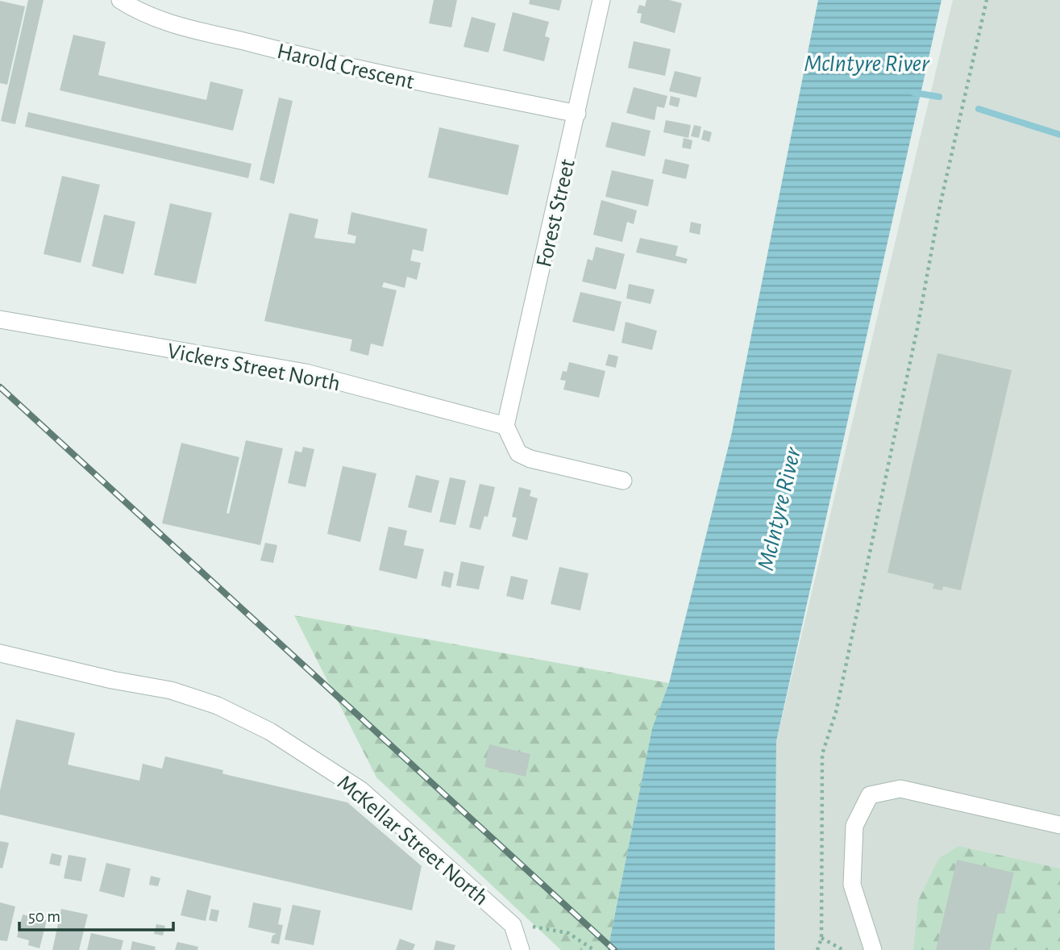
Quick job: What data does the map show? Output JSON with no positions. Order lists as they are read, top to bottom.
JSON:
{
  "streets": {
    "street": [
      "Harold Crescent",
      "Forest Street",
      "Vickers Street North",
      "McKellar Street North"
    ]
  },
  "crossings": [
    ["Harold Crescent", "Forest Street"],
    ["Forest Street", "Vickers Street North"]
  ],
  "water": ["McIntyre River"],
  "scale_bar": "50 m"
}
